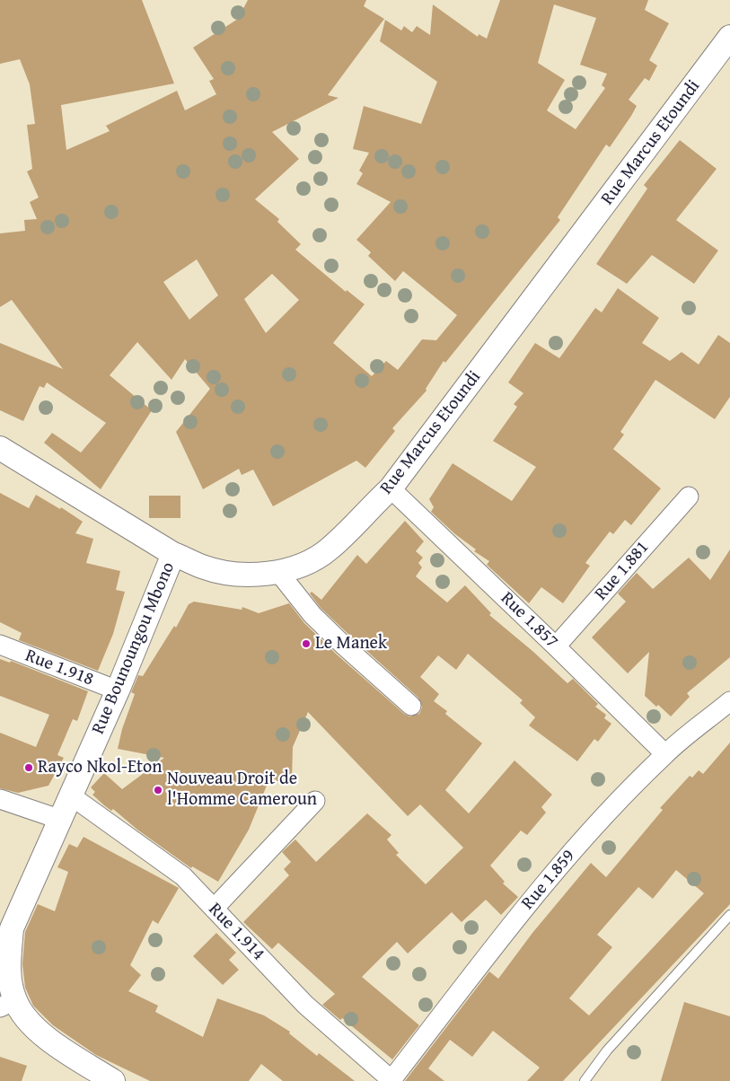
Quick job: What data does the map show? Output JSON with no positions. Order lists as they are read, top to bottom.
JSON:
{
  "streets": {
    "street": [
      "Rue Marcus Etoundi",
      "Rue 1.881",
      "Rue 1.857",
      "Rue Bounoungou Mbono",
      "Rue 1.918",
      "Rue 1.859",
      "Rue 1.914"
    ]
  },
  "crossings": [
    ["Rue Marcus Etoundi", "Rue 1.857"],
    ["Rue Marcus Etoundi", "Rue Bounoungou Mbono"],
    ["Rue 1.881", "Rue 1.857"],
    ["Rue 1.857", "Rue 1.859"],
    ["Rue Bounoungou Mbono", "Rue 1.918"],
    ["Rue Bounoungou Mbono", "Rue 1.914"],
    ["Rue 1.859", "Rue 1.914"]
  ],
  "places": ["Le Manek", "Rayco Nkol-Eton", "Nouveau Droit de l'Homme Cameroun"]
}
